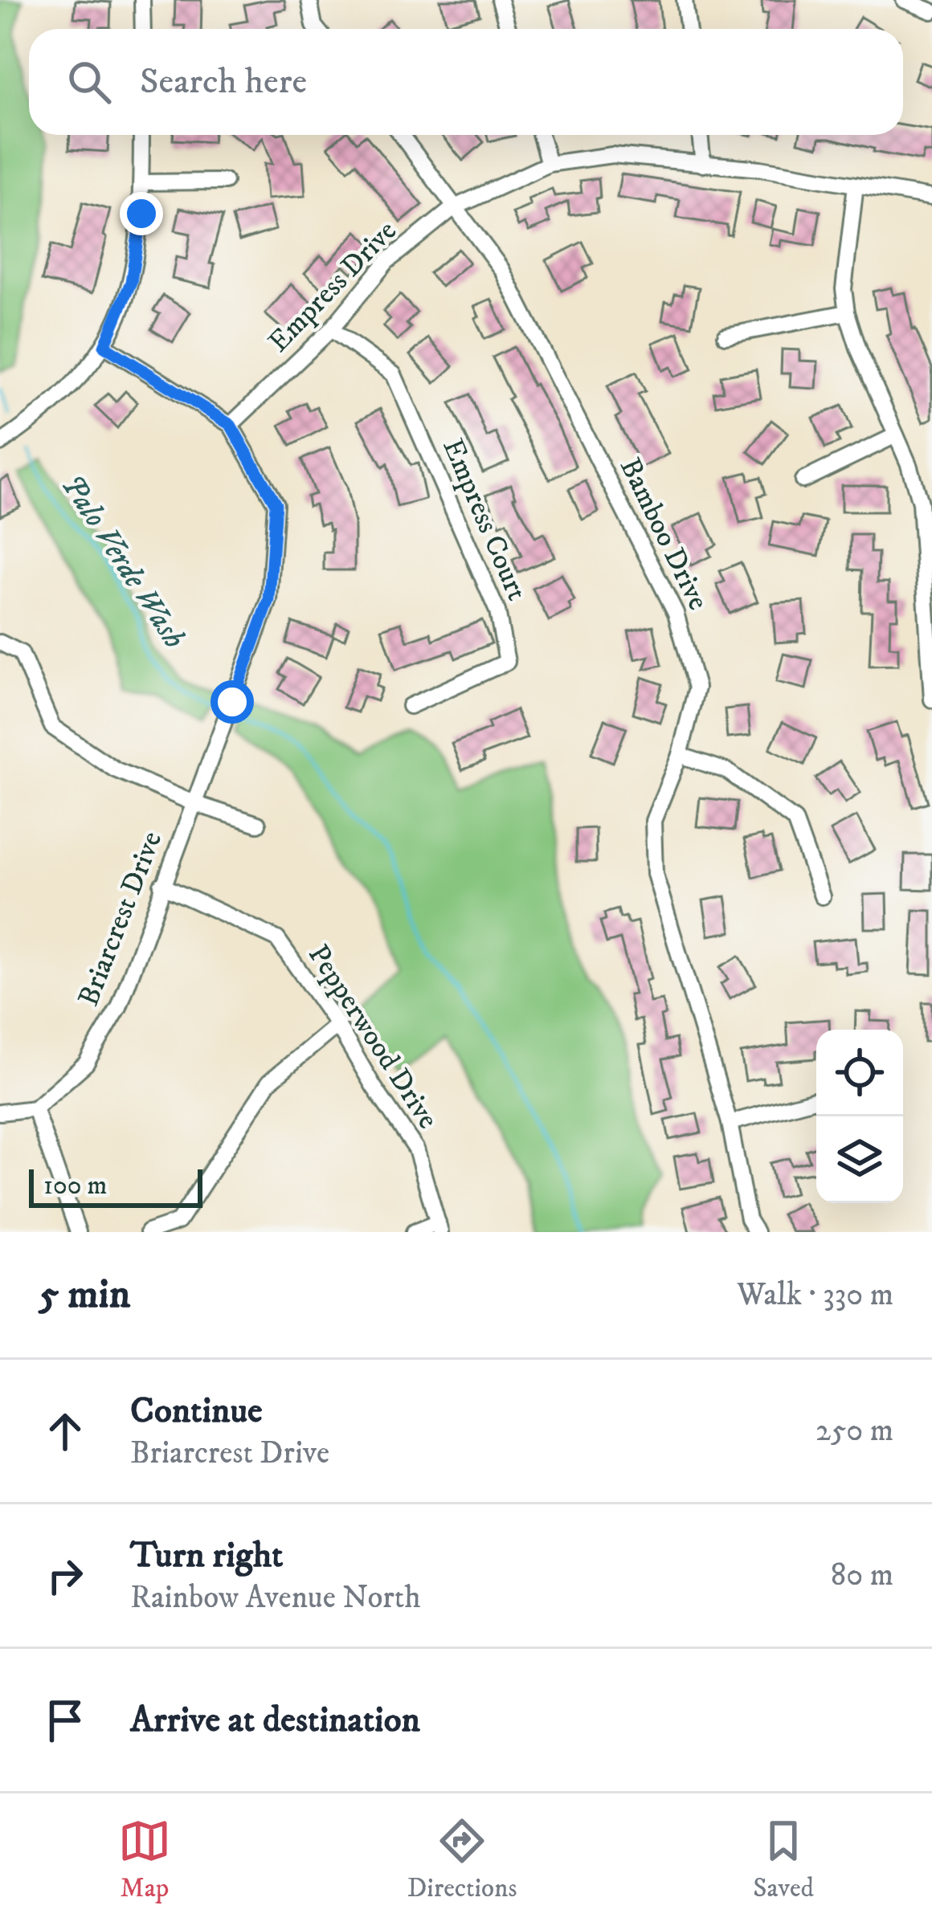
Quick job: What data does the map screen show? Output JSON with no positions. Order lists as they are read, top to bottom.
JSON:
{
  "streets": {
    "street": [
      "Empress Drive",
      "Empress Court",
      "Bamboo Drive",
      "Briarcrest Drive",
      "Pepperwood Drive"
    ]
  },
  "crossings": [
    ["Empress Drive", "Empress Court"],
    ["Empress Drive", "Bamboo Drive"],
    ["Empress Drive", "Briarcrest Drive"],
    ["Briarcrest Drive", "Pepperwood Drive"]
  ],
  "water": ["Palo Verde Wash"],
  "scale_bar": "100 m",
  "page": {
    "search": "Search here",
    "scale": "100 m",
    "heading": ["5 min", "Walk · 330 m"],
    "list": [
      ["Continue", "Briarcrest Drive", "250 m"],
      ["Turn right", "Rainbow Avenue North", "80 m"],
      "Arrive at destination"
    ],
    "nav": ["Map", "Directions", "Saved"]
  }
}
